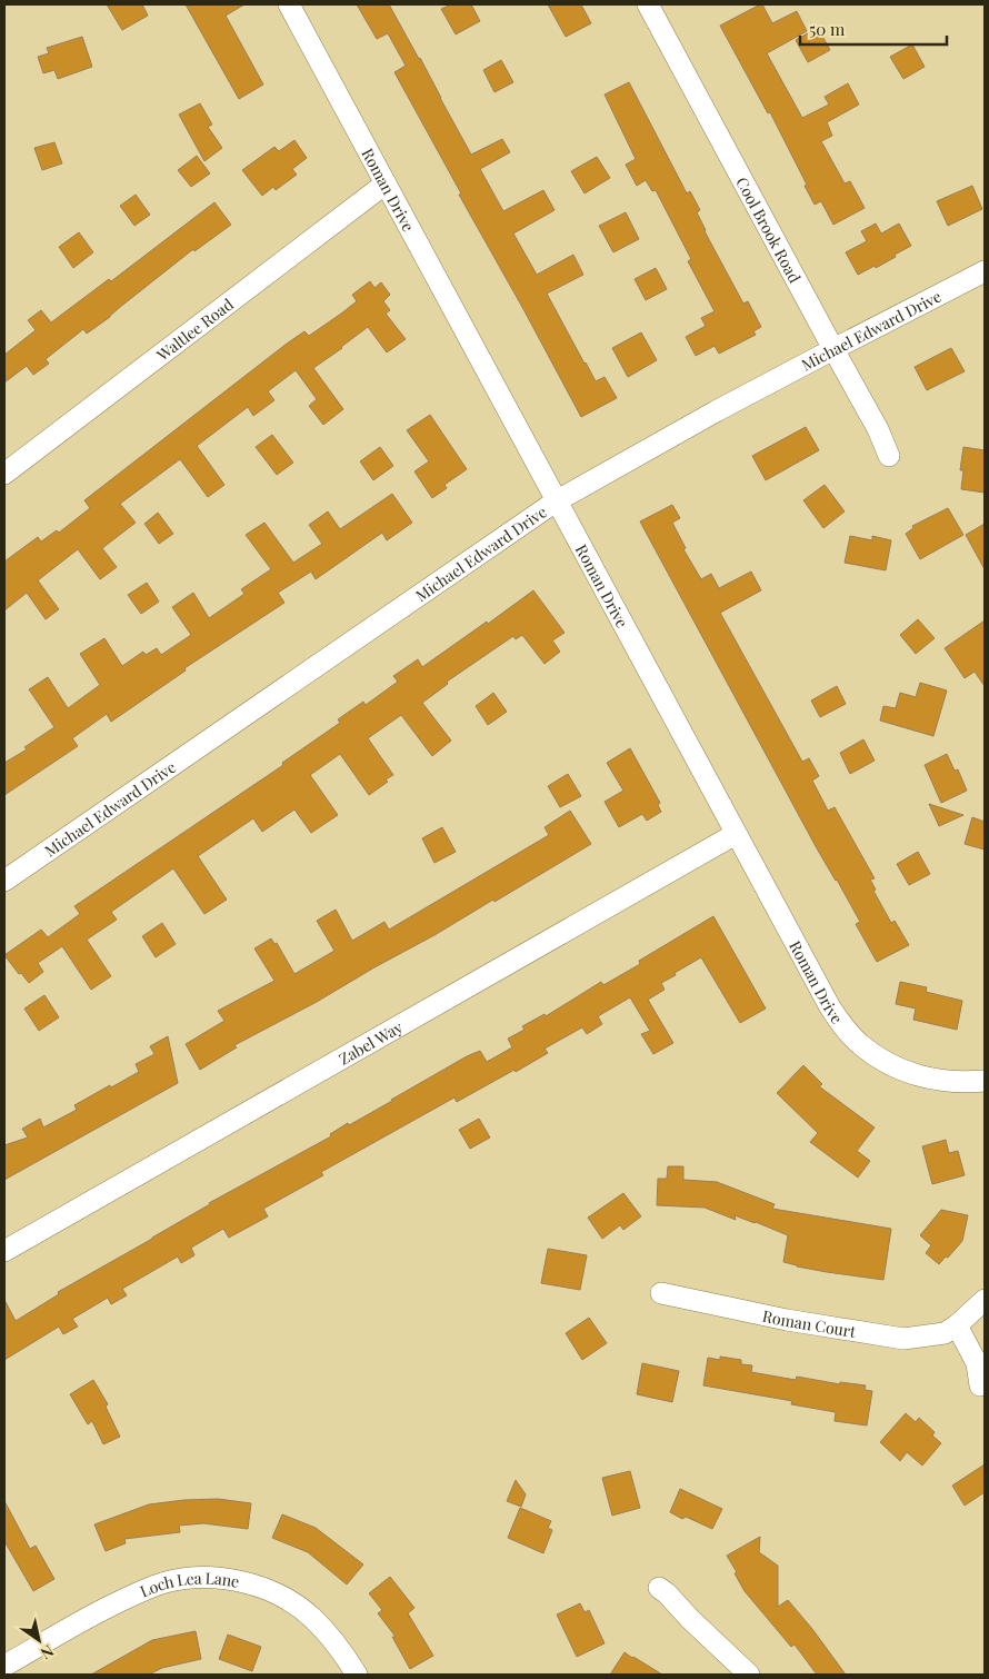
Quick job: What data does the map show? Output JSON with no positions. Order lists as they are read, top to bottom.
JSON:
{
  "streets": {
    "street": [
      "Roman Drive",
      "Cool Brook Road",
      "Waltlee Road",
      "Michael Edward Drive",
      "Zabel Way",
      "Roman Court",
      "Loch Lea Lane"
    ]
  },
  "crossings": [
    ["Roman Drive", "Waltlee Road"],
    ["Roman Drive", "Michael Edward Drive"],
    ["Roman Drive", "Zabel Way"],
    ["Cool Brook Road", "Michael Edward Drive"]
  ],
  "scale_bar": "50 m",
  "north": "bottom right"
}
